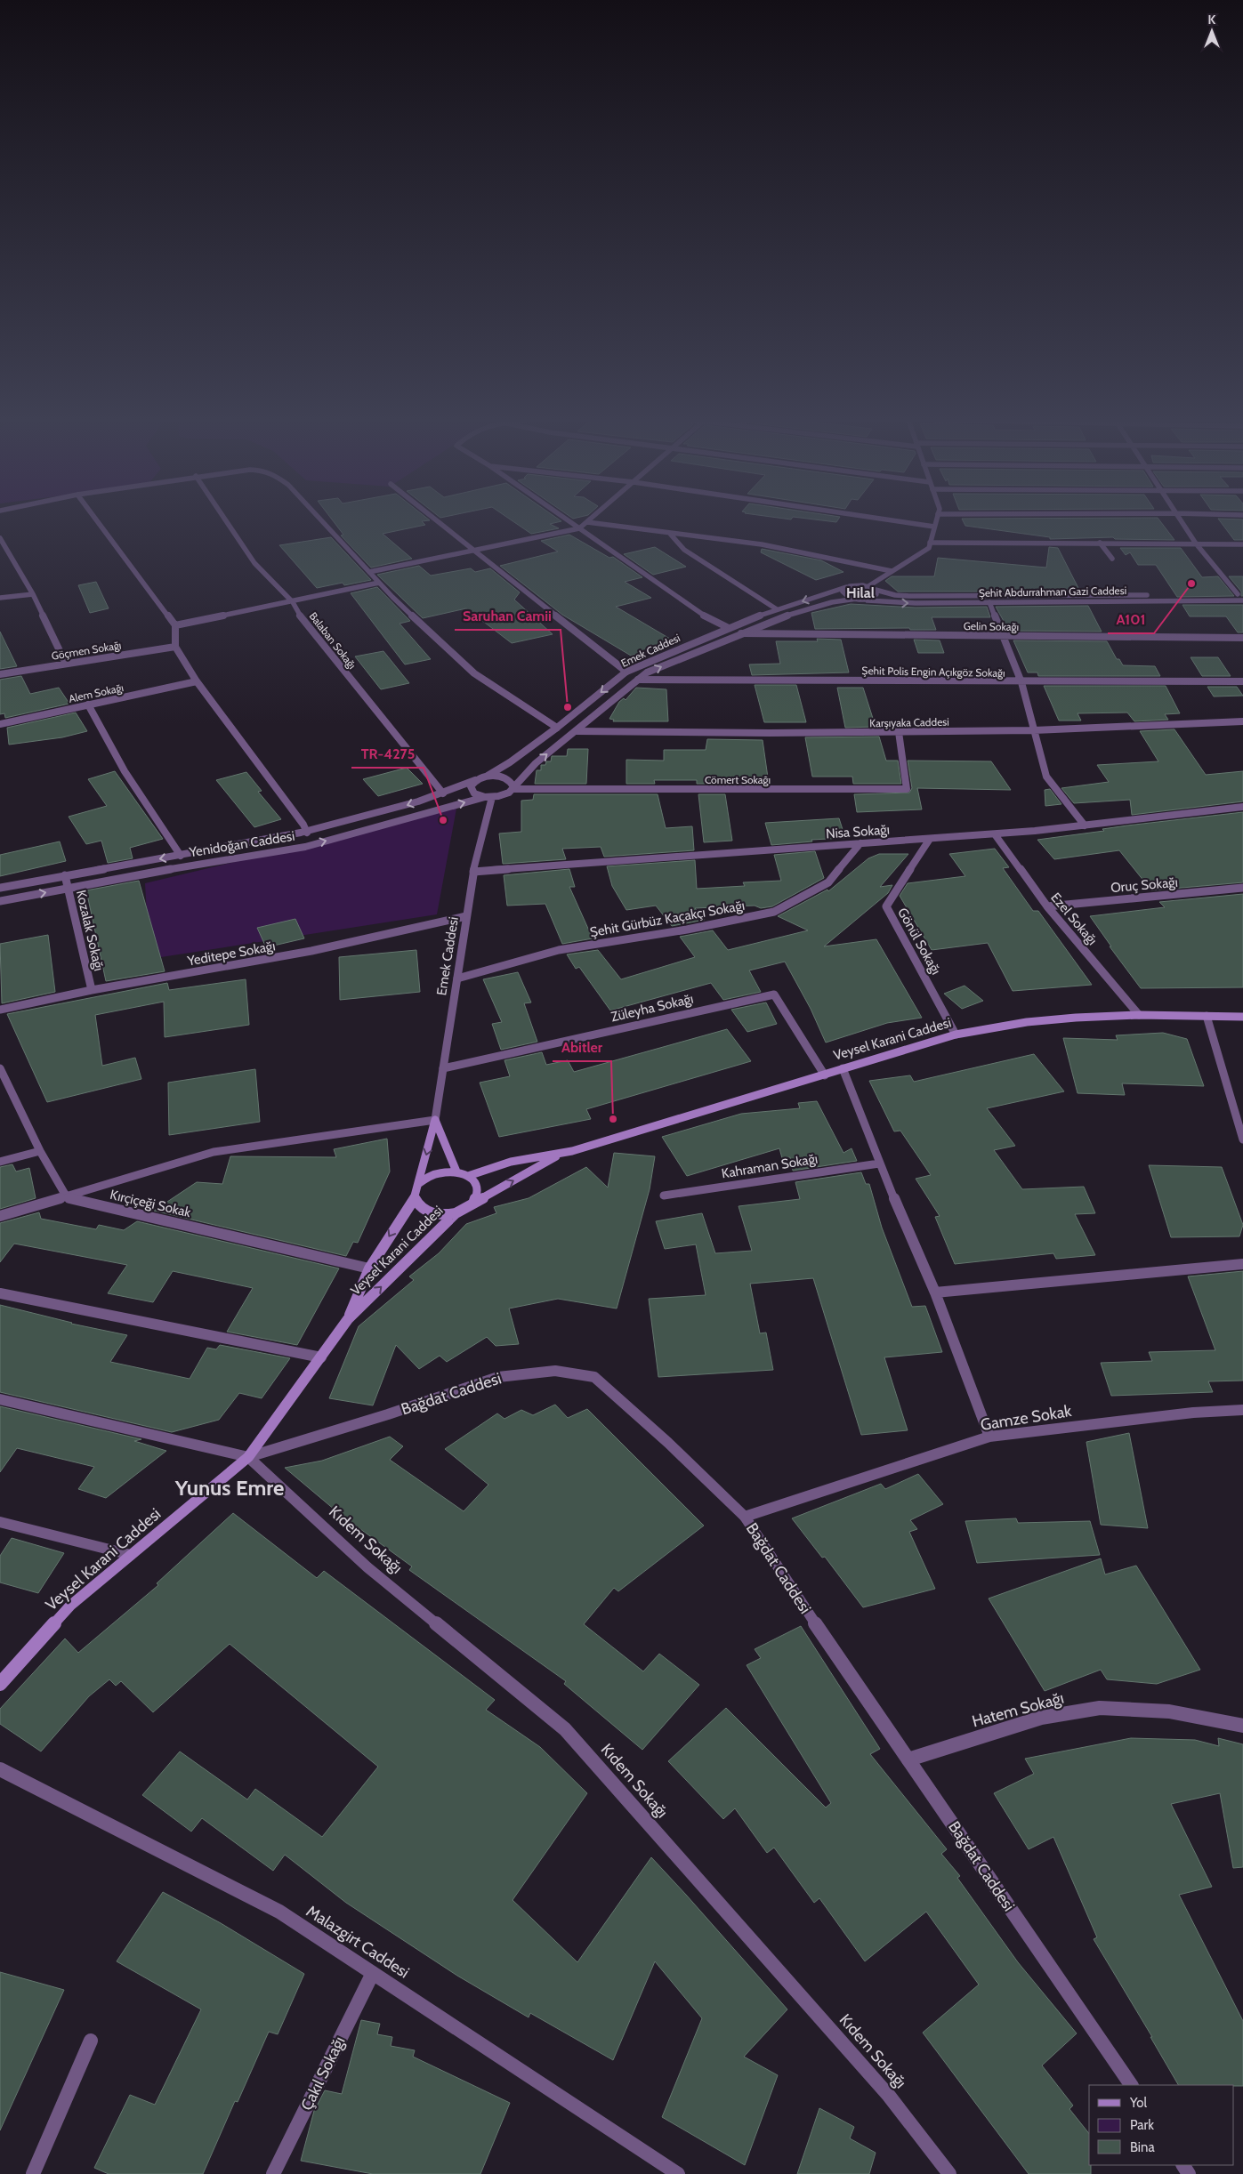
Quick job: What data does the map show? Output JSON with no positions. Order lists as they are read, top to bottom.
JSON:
{
  "streets": {
    "main road": ["Veysel Karani Caddesi"],
    "street": [
      "Şehit Abdurrahman Gazi Caddesi",
      "Gelin Sokağı",
      "Balaban Sokağı",
      "Göçmen Sokağı",
      "Emek Caddesi",
      "Şehit Polis Engin Açıkgöz Sokağı",
      "Alem Sokağı",
      "Karşıyaka Caddesi",
      "Cömert Sokağı",
      "Nisa Sokağı",
      "Yenidoğan Caddesi",
      "Oruç Sokağı",
      "Şehit Gürbüz Kaçakçı Sokağı",
      "Ezel Sokağı",
      "Kozalak Sokağı",
      "Gönül Sokağı",
      "Yeditepe Sokağı",
      "Züleyha Sokağı",
      "Kahraman Sokağı",
      "Kırçiçeği Sokak",
      "Bağdat Caddesi",
      "Gamze Sokak",
      "Kıdem Sokağı",
      "Hatem Sokağı",
      "Malazgirt Caddesi",
      "Çakıl Sokağı"
    ]
  },
  "crossings": [
    ["Şehit Abdurrahman Gazi Caddesi", "Emek Caddesi"],
    ["Gelin Sokağı", "Emek Caddesi"],
    ["Balaban Sokağı", "Yenidoğan Caddesi"],
    ["Emek Caddesi", "Şehit Polis Engin Açıkgöz Sokağı"],
    ["Emek Caddesi", "Karşıyaka Caddesi"],
    ["Emek Caddesi", "Cömert Sokağı"],
    ["Emek Caddesi", "Nisa Sokağı"],
    ["Emek Caddesi", "Yenidoğan Caddesi"],
    ["Emek Caddesi", "Şehit Gürbüz Kaçakçı Sokağı"],
    ["Emek Caddesi", "Yeditepe Sokağı"],
    ["Emek Caddesi", "Züleyha Sokağı"],
    ["Emek Caddesi", "Veysel Karani Caddesi"],
    ["Karşıyaka Caddesi", "Cömert Sokağı"],
    ["Cömert Sokağı", "Yenidoğan Caddesi"],
    ["Nisa Sokağı", "Şehit Gürbüz Kaçakçı Sokağı"],
    ["Nisa Sokağı", "Ezel Sokağı"],
    ["Nisa Sokağı", "Gönül Sokağı"],
    ["Yenidoğan Caddesi", "Kozalak Sokağı"],
    ["Oruç Sokağı", "Ezel Sokağı"],
    ["Ezel Sokağı", "Veysel Karani Caddesi"],
    ["Kozalak Sokağı", "Yeditepe Sokağı"],
    ["Gönül Sokağı", "Veysel Karani Caddesi"],
    ["Züleyha Sokağı", "Veysel Karani Caddesi"],
    ["Veysel Karani Caddesi", "Kırçiçeği Sokak"],
    ["Veysel Karani Caddesi", "Bağdat Caddesi"],
    ["Veysel Karani Caddesi", "Kıdem Sokağı"],
    ["Bağdat Caddesi", "Gamze Sokak"],
    ["Bağdat Caddesi", "Kıdem Sokağı"],
    ["Bağdat Caddesi", "Hatem Sokağı"],
    ["Malazgirt Caddesi", "Çakıl Sokağı"]
  ],
  "districts": ["Hilal", "Yunus Emre"],
  "places": [
    "A101",
    "Saruhan Camii",
    "TR-4275",
    "Abitler"
  ],
  "legend": ["Yol", "Park", "Bina"],
  "north": "top"
}
